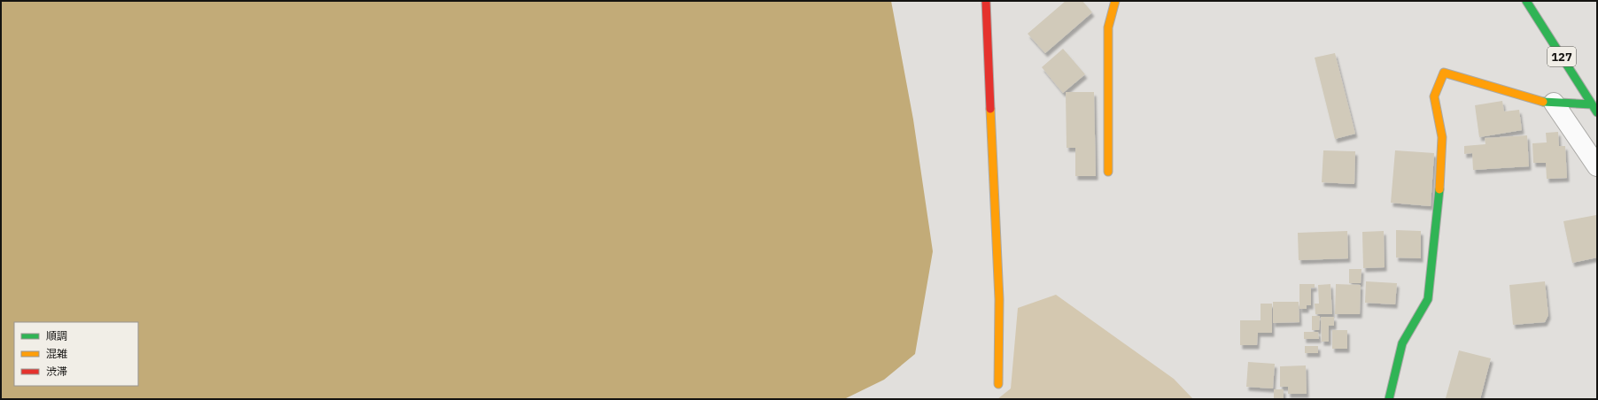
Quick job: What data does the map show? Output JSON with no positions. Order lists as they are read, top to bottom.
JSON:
{
  "streets": {
    "main road": ["127"]
  },
  "legend": ["順調", "混雑", "渋滞"]
}
